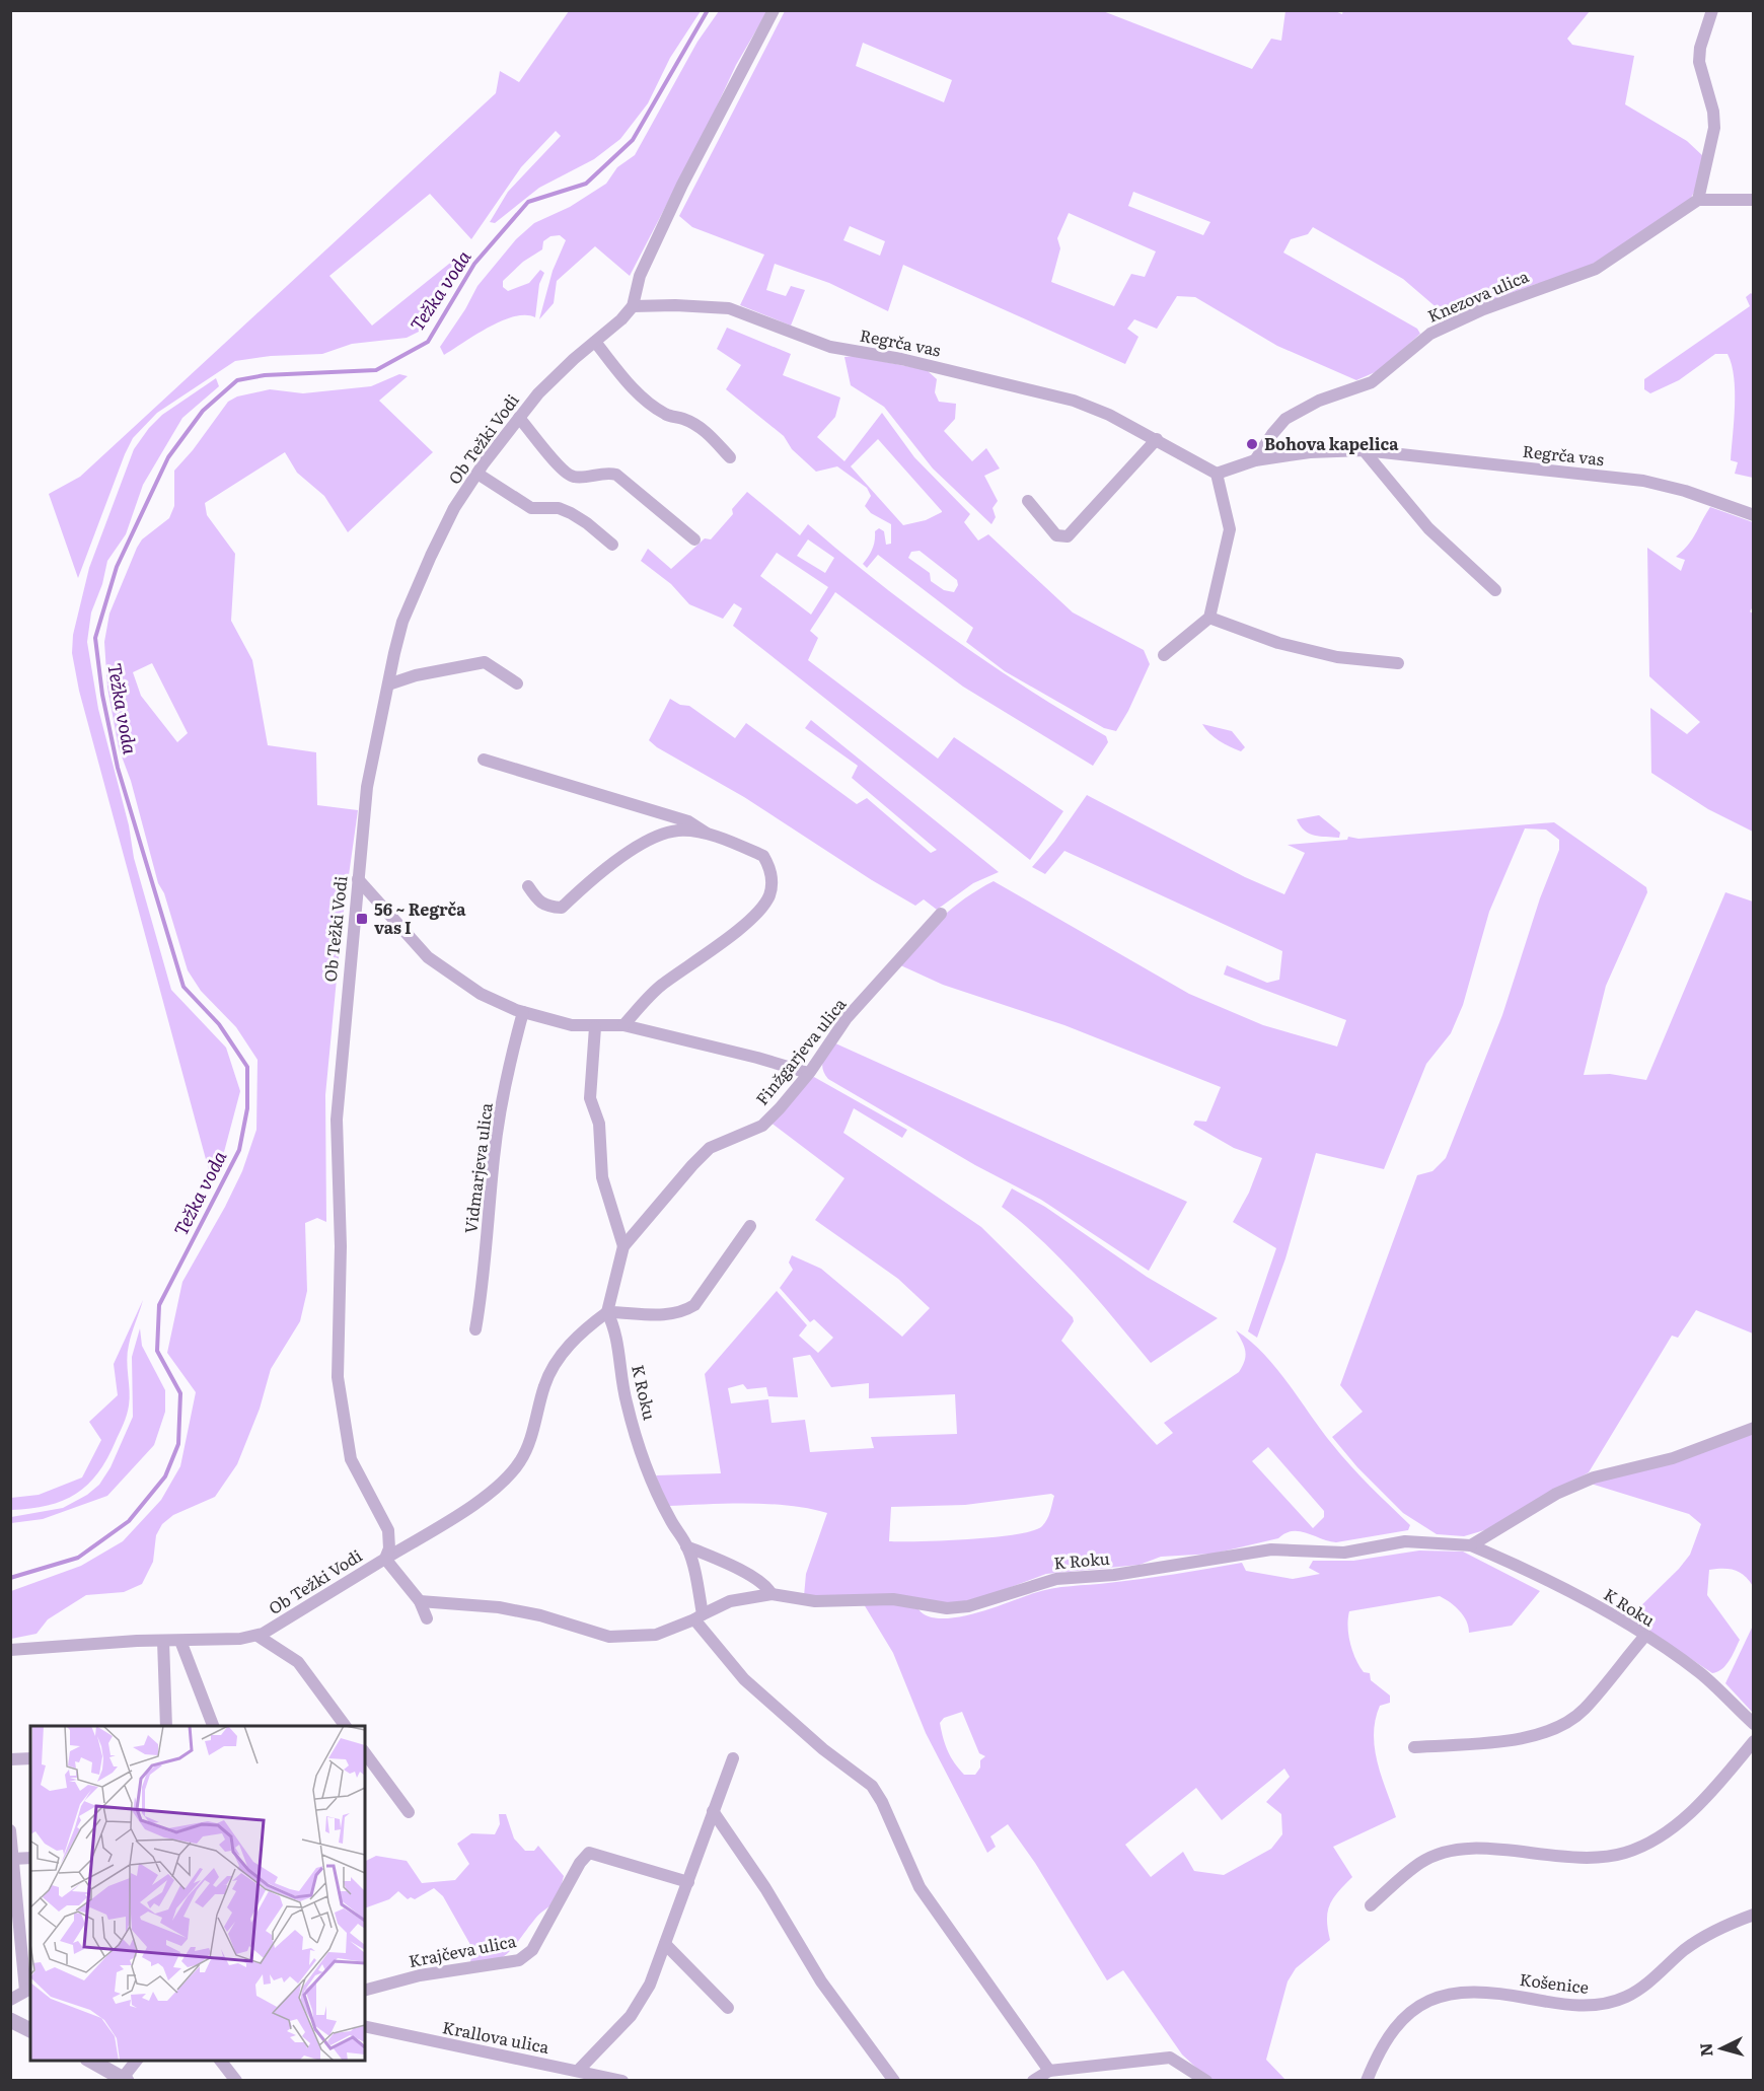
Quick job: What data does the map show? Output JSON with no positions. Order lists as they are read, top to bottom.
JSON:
{
  "streets": {
    "street": [
      "Knezova ulica",
      "Regrča vas",
      "Ob Težki Vodi",
      "Finžgarjeva ulica",
      "Vidmarjeva ulica",
      "K Roku",
      "Krajčeva ulica",
      "Košenice",
      "Krallova ulica"
    ]
  },
  "crossings": [
    ["Knezova ulica", "Regrča vas"],
    ["Regrča vas", "Ob Težki Vodi"],
    ["Finžgarjeva ulica", "K Roku"]
  ],
  "water": ["Težka voda"],
  "places": {
    "other": ["Bohova kapelica"],
    "transit": ["56 ~ Regrča vas I"]
  },
  "north": "left"
}
